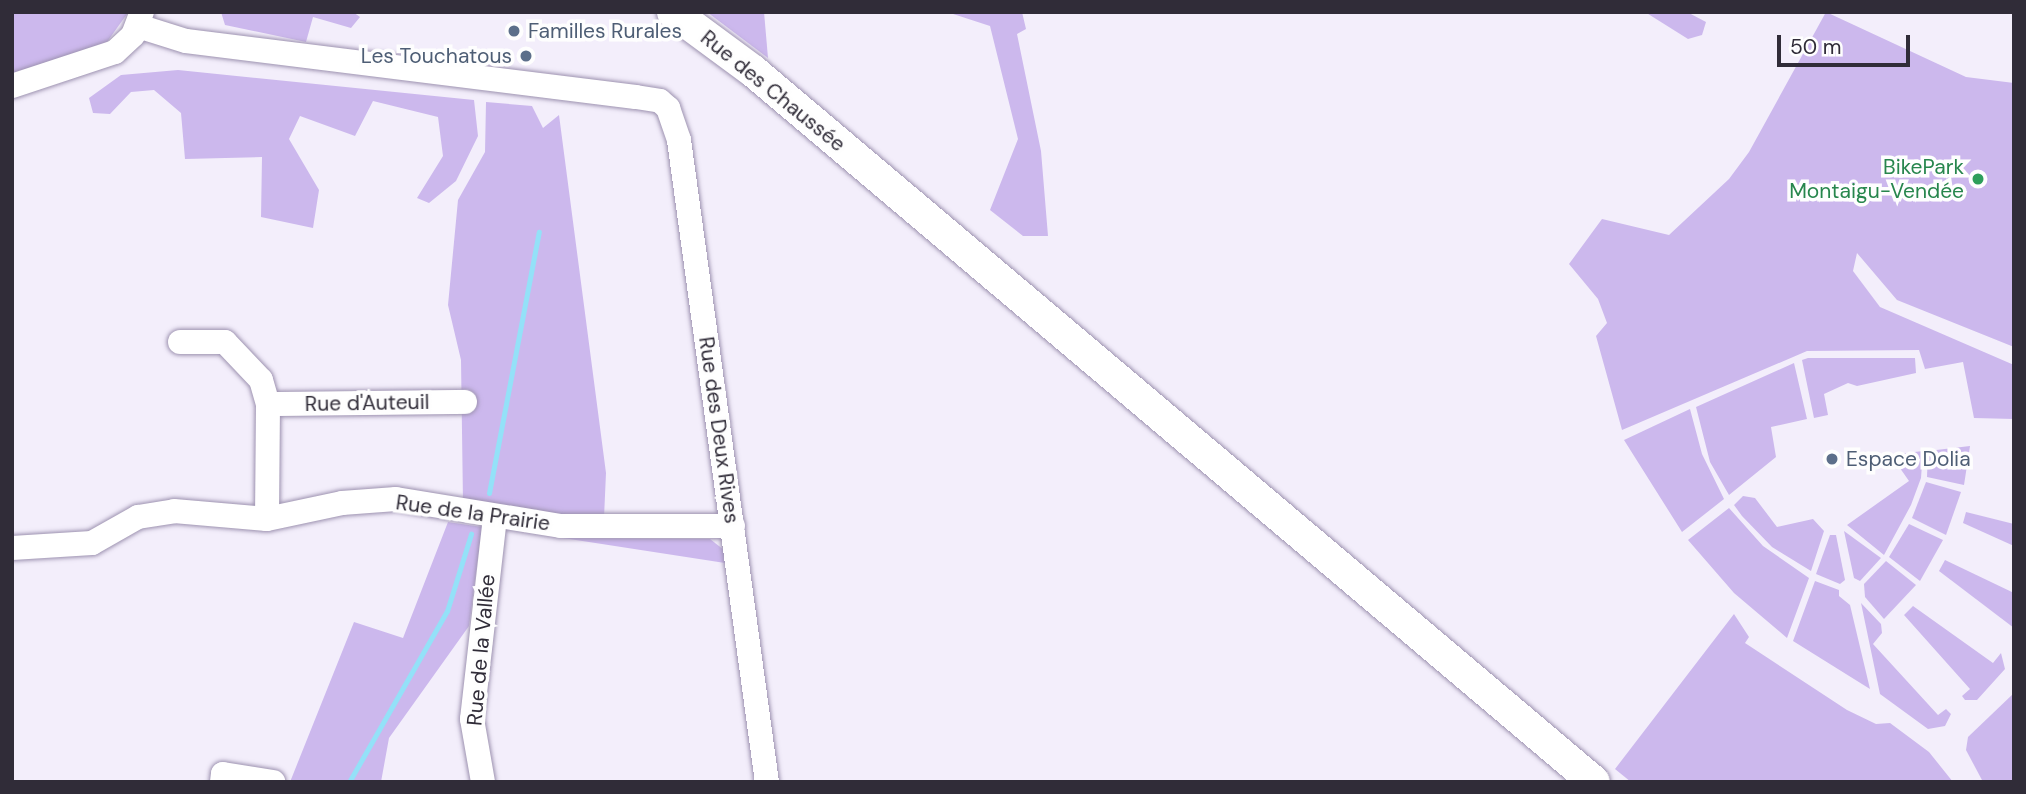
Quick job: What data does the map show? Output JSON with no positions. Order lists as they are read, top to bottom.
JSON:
{
  "streets": {
    "main road": ["Rue des Chaussée"],
    "street": [
      "Rue d'Auteuil",
      "Rue des Deux Rives",
      "Rue de la Prairie",
      "Rue de la Vallée"
    ]
  },
  "crossings": [
    ["Rue des Deux Rives", "Rue de la Prairie"],
    ["Rue de la Prairie", "Rue de la Vallée"]
  ],
  "places": [
    "Familles Rurales",
    "Les Touchatous",
    "BikePark Montaigu-Vendée",
    "Espace Dolia"
  ],
  "scale_bar": "50 m"
}
